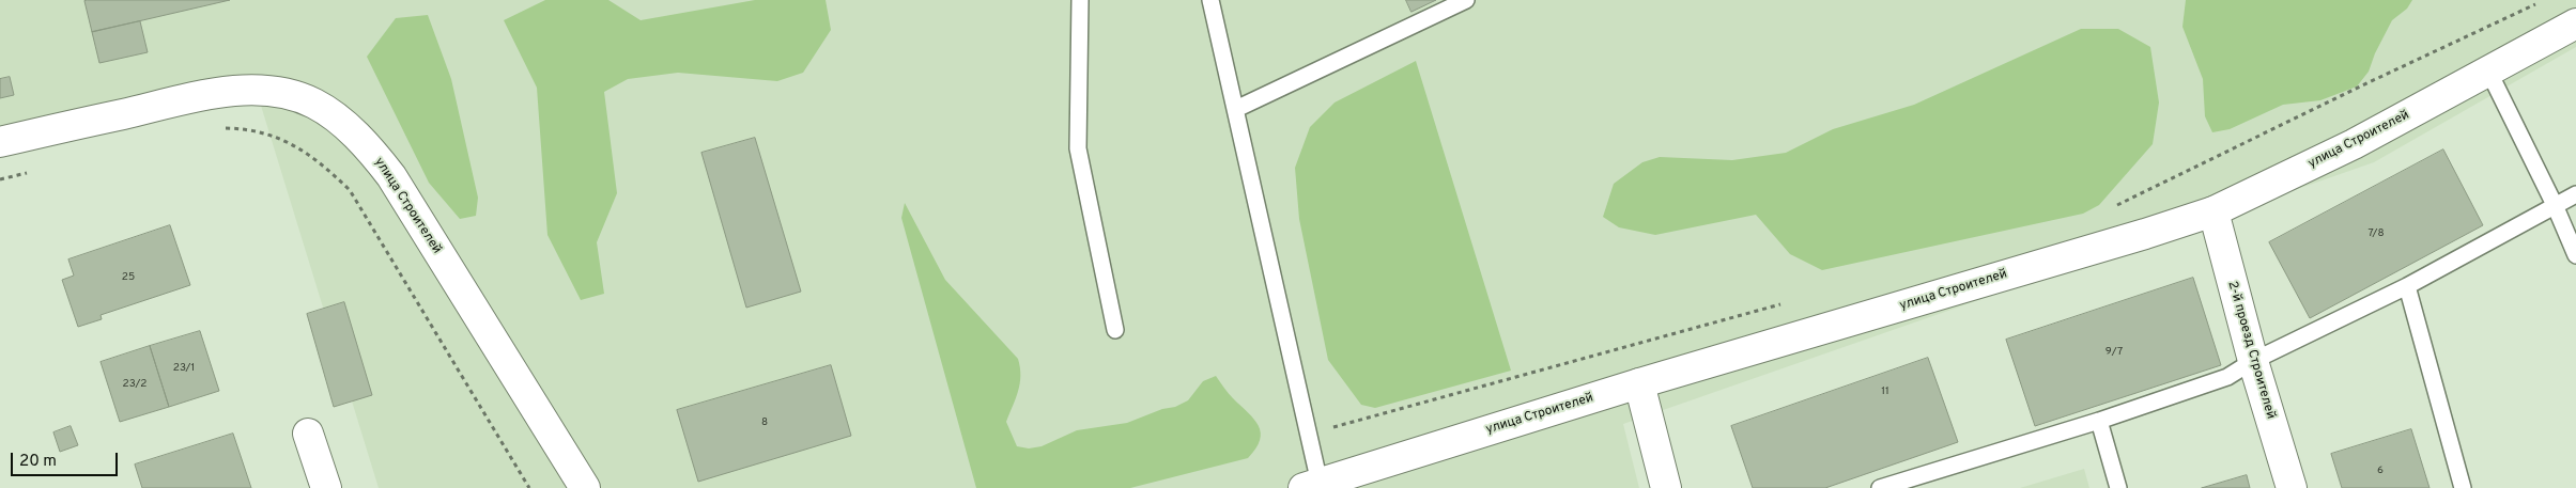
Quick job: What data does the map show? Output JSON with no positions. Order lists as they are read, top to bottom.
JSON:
{
  "streets": {
    "main road": ["улица Строителей", "2-й проезд Строителей"]
  },
  "crossings": [
    ["улица Строителей", "2-й проезд Строителей"]
  ],
  "house_numbers": [
    "7/8",
    "25",
    "9/7",
    "23/1",
    "23/2",
    "11",
    "8",
    "6"
  ],
  "scale_bar": "20 m"
}
